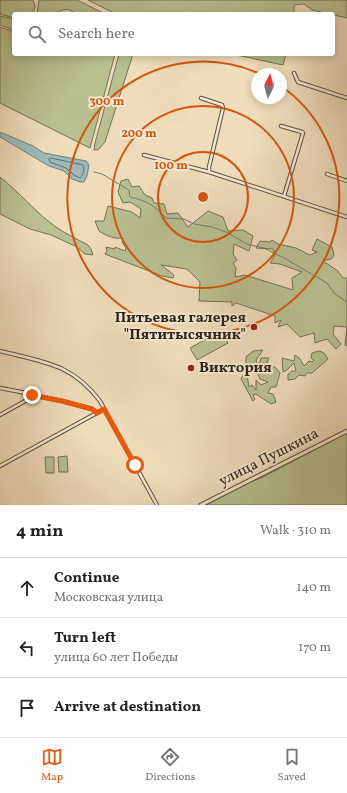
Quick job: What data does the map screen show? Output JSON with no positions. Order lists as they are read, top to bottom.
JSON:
{
  "streets": {
    "street": ["улица Пушкина"]
  },
  "places": ["Питьевая галерея \"Пятитысячник\"", "Виктория"],
  "north": "top",
  "page": {
    "search": "Search here",
    "heading": ["4 min", "Walk · 310 m"],
    "list": [
      ["Continue", "Московская улица", "140 m"],
      ["Turn left", "улица 60 лет Победы", "170 m"],
      "Arrive at destination"
    ],
    "nav": ["Map", "Directions", "Saved"]
  },
  "rings": ["300 m", "200 m", "100 m"]
}
